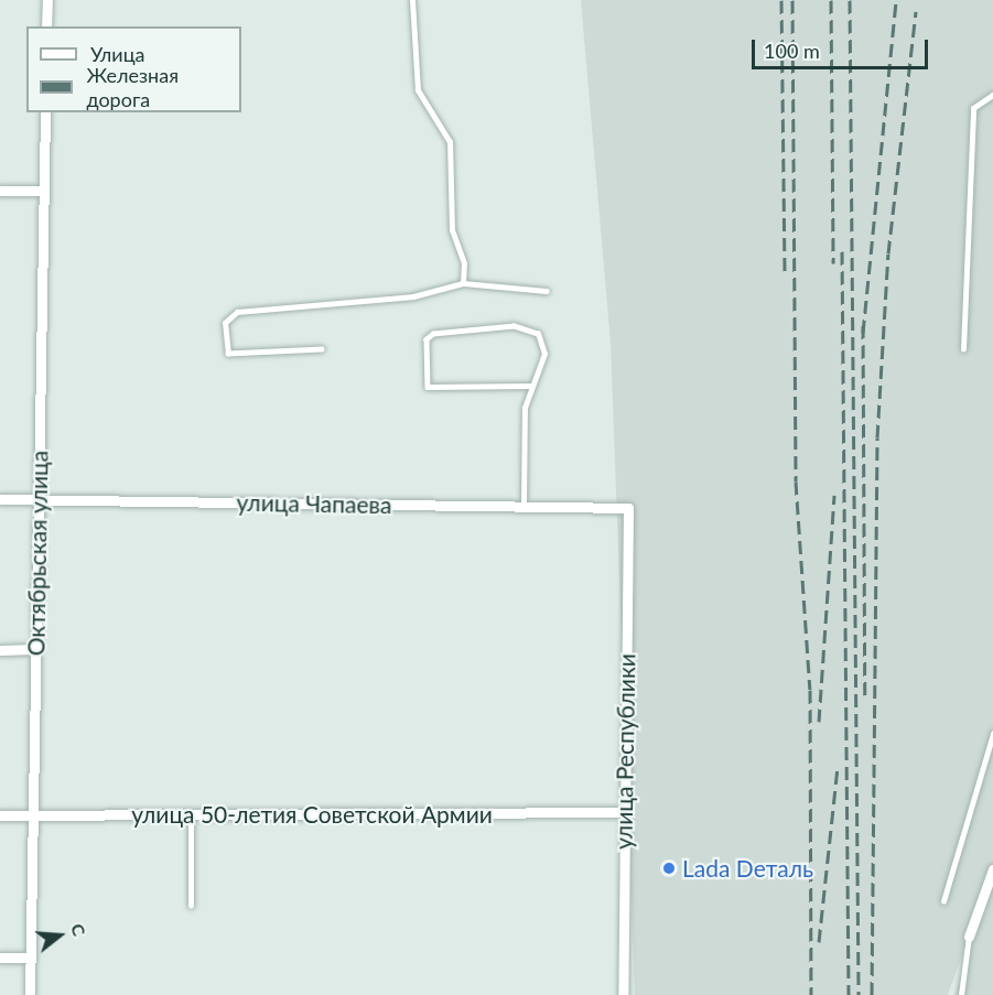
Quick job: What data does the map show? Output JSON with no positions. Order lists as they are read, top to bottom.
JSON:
{
  "streets": {
    "street": [
      "улица Чапаева",
      "Октябрьская улица",
      "улица Республики",
      "улица 50-летия Советской Армии"
    ]
  },
  "crossings": [
    ["улица Чапаева", "Октябрьская улица"],
    ["улица Чапаева", "улица Республики"],
    ["Октябрьская улица", "улица 50-летия Советской Армии"],
    ["улица Республики", "улица 50-летия Советской Армии"]
  ],
  "places": ["Lada Dеталь"],
  "legend": ["Улица", "Железная дорога"],
  "scale_bar": "100 m",
  "north": "right"
}
